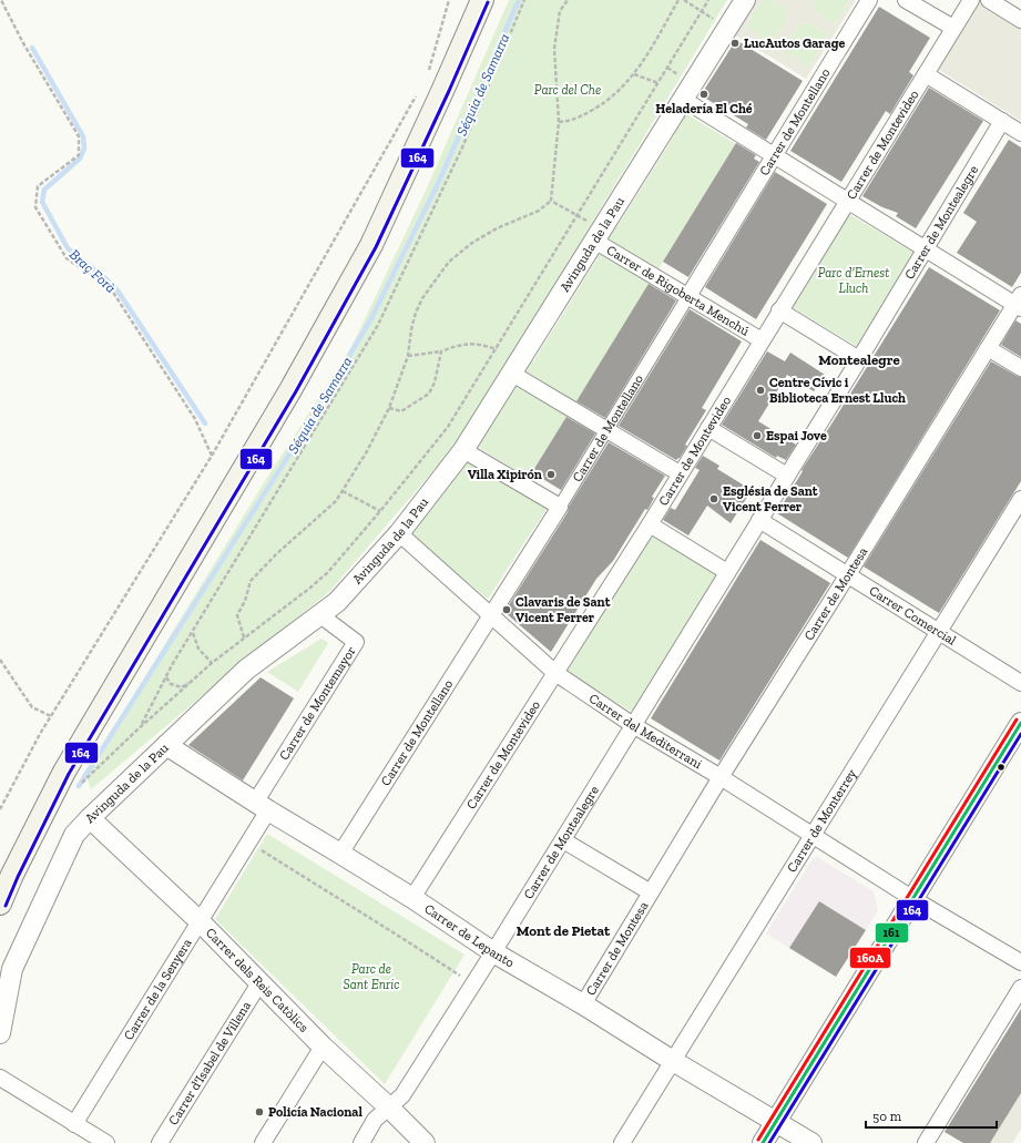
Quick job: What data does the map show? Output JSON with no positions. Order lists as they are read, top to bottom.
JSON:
{
  "streets": {
    "street": [
      "Carrer de Montellano",
      "Carrer de Montevideo",
      "Carrer de Montealegre",
      "Avinguda de la Pau",
      "Carrer de Rigoberta Menchú",
      "Carrer de Montesa",
      "Carrer Comercial",
      "Carrer de Montemayor",
      "Carrer del Mediterrani",
      "Carrer de Monterrey",
      "Carrer de Lepanto",
      "Carrer dels Reis Catòlics",
      "Carrer de la Senyera",
      "Carrer d'Isabel de Villena"
    ]
  },
  "crossings": [
    ["Carrer de Montellano", "Carrer de Rigoberta Menchú"],
    ["Carrer de Montellano", "Carrer del Mediterrani"],
    ["Carrer de Montellano", "Carrer de Lepanto"],
    ["Carrer de Montevideo", "Carrer de Rigoberta Menchú"],
    ["Carrer de Montevideo", "Carrer del Mediterrani"],
    ["Carrer de Montevideo", "Carrer de Lepanto"],
    ["Carrer de Montealegre", "Carrer de Montesa"],
    ["Carrer de Montealegre", "Carrer Comercial"],
    ["Carrer de Montealegre", "Carrer del Mediterrani"],
    ["Carrer de Montealegre", "Carrer de Lepanto"],
    ["Carrer de Montealegre", "Carrer dels Reis Catòlics"],
    ["Avinguda de la Pau", "Carrer de Rigoberta Menchú"],
    ["Avinguda de la Pau", "Carrer de Montemayor"],
    ["Avinguda de la Pau", "Carrer del Mediterrani"],
    ["Avinguda de la Pau", "Carrer de Lepanto"],
    ["Avinguda de la Pau", "Carrer dels Reis Catòlics"],
    ["Carrer de Montesa", "Carrer Comercial"],
    ["Carrer de Montesa", "Carrer del Mediterrani"],
    ["Carrer de Montesa", "Carrer de Lepanto"],
    ["Carrer Comercial", "Carrer de Monterrey"],
    ["Carrer de Montemayor", "Carrer de Lepanto"],
    ["Carrer de Montemayor", "Carrer de la Senyera"],
    ["Carrer del Mediterrani", "Carrer de Monterrey"],
    ["Carrer de Monterrey", "Carrer de Lepanto"],
    ["Carrer de Lepanto", "Carrer de la Senyera"],
    ["Carrer dels Reis Catòlics", "Carrer de la Senyera"],
    ["Carrer dels Reis Catòlics", "Carrer d'Isabel de Villena"]
  ],
  "districts": ["Montealegre", "Mont de Pietat"],
  "water": ["Séquia de Samarra", "Braç Forà"],
  "parks": ["Parc del Che", "Parc d'Ernest Lluch", "Parc de Sant Enric"],
  "places": [
    "LucAutos Garage",
    "Heladería El Ché",
    "Centre Cívic i Biblioteca Ernest Lluch",
    "Espai Jove",
    "Villa Xipirón",
    "Església de Sant Vicent Ferrer",
    "Clavaris de Sant Vicent Ferrer",
    "Policía Nacional"
  ],
  "lines": ["transit line 164", "transit line 160A", "transit line 161"],
  "scale_bar": "50 m"
}
